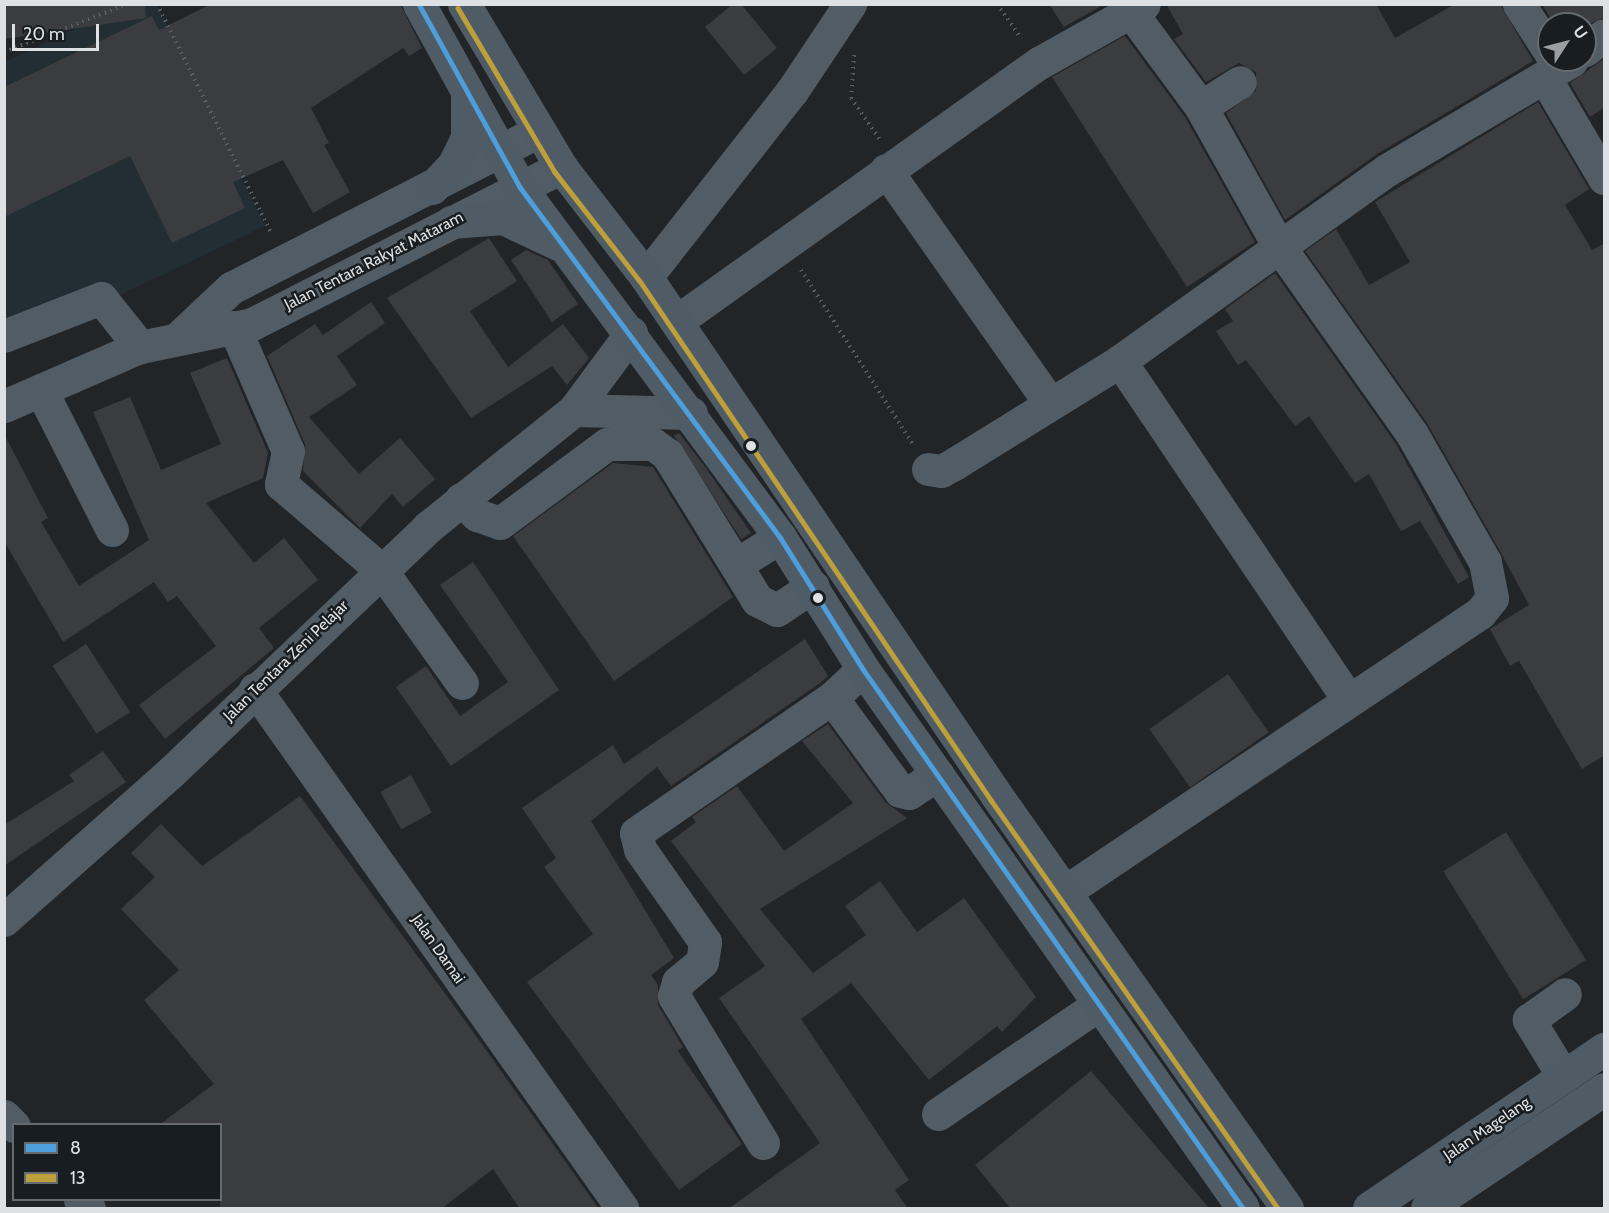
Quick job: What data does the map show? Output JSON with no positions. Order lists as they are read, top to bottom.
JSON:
{
  "streets": {
    "main road": ["Jalan Magelang"],
    "street": ["Jalan Tentara Rakyat Mataram", "Jalan Tentara Zeni Pelajar", "Jalan Damai"]
  },
  "crossings": [
    ["Jalan Tentara Zeni Pelajar", "Jalan Damai"]
  ],
  "lines": ["transit line 8", "transit line 13"],
  "legend": ["8", "13"],
  "scale_bar": "20 m",
  "north": "top right"
}
